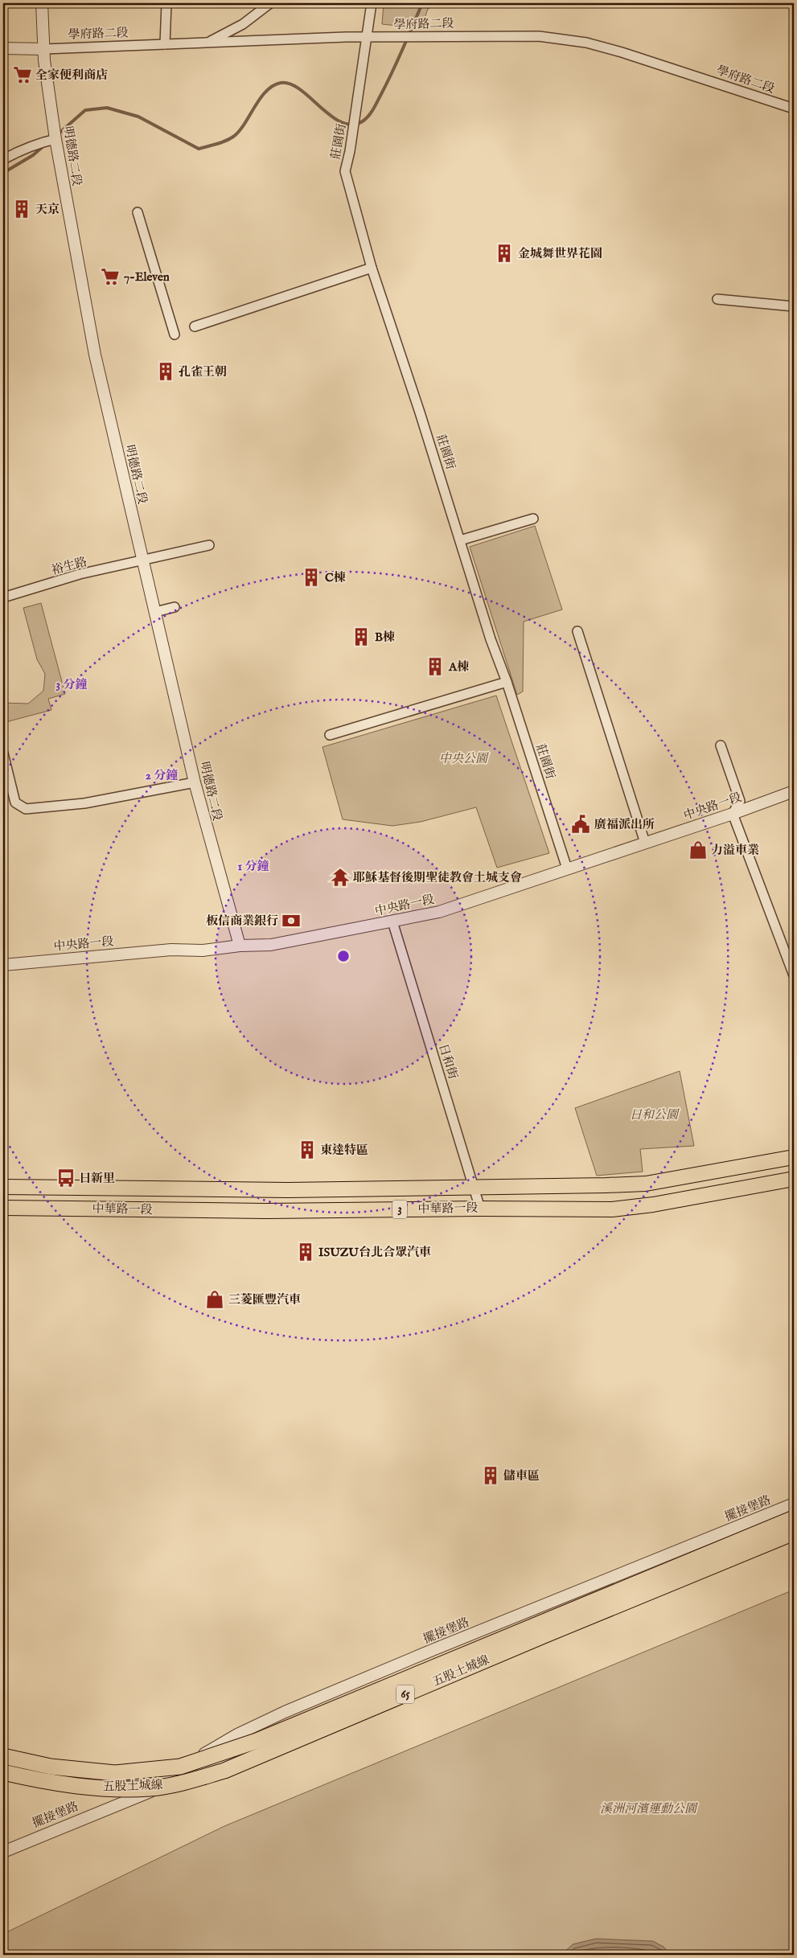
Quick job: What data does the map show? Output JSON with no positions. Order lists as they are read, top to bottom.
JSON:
{
  "streets": {
    "highway": ["五股土城線", "65"],
    "main road": ["中華路一段", "3"],
    "street": [
      "學府路二段",
      "莊園街",
      "明德路二段",
      "裕生路",
      "中央路一段",
      "日和街",
      "擺接堡路"
    ]
  },
  "crossings": [
    ["學府路二段", "莊園街"],
    ["學府路二段", "明德路二段"],
    ["莊園街", "中央路一段"],
    ["明德路二段", "裕生路"],
    ["明德路二段", "中央路一段"],
    ["中央路一段", "日和街"],
    ["日和街", "中華路一段"]
  ],
  "parks": ["中央公園", "日和公園", "溪洲河濱運動公園"],
  "places": {
    "supermarket": ["全家便利商店", "7-Eleven"],
    "building": [
      "天京",
      "金城舞世界花園",
      "孔雀王朝",
      "C棟",
      "B棟",
      "A棟",
      "東達特區",
      "ISUZU台北合眾汽車",
      "儲車區"
    ],
    "public building": ["廣福派出所"],
    "shop": ["力溢車業", "三菱匯豐汽車"],
    "temple": ["耶穌基督後期聖徒教會土城支會"],
    "bank": ["板信商業銀行"],
    "bus stop": ["日新里"]
  },
  "rings": ["3 分鐘", "2 分鐘", "1 分鐘"]
}
